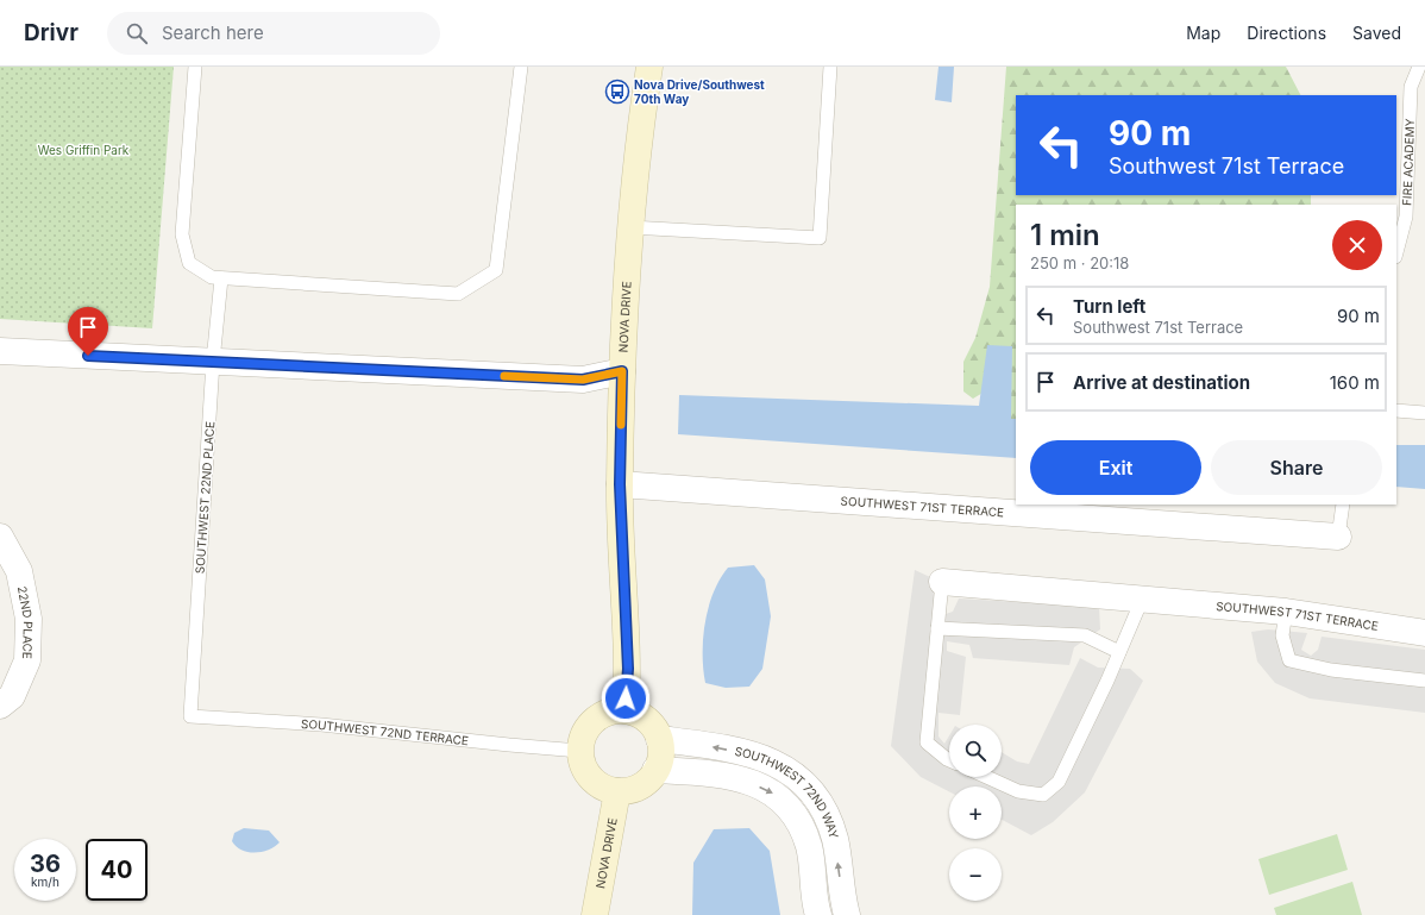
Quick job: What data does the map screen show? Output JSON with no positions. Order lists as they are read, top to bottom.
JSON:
{
  "streets": {
    "street": [
      "NOVA DRIVE",
      "SOUTHWEST 71ST TERRACE",
      "22ND PLACE",
      "SOUTHWEST 72ND WAY"
    ],
    "lane": ["FIRE ACADEMY", "SOUTHWEST 22ND PLACE", "SOUTHWEST 72ND TERRACE"]
  },
  "crossings": [
    ["NOVA DRIVE", "SOUTHWEST 71ST TERRACE"],
    ["NOVA DRIVE", "SOUTHWEST 72ND TERRACE"],
    ["NOVA DRIVE", "SOUTHWEST 72ND WAY"],
    ["SOUTHWEST 22ND PLACE", "SOUTHWEST 72ND TERRACE"],
    ["SOUTHWEST 72ND TERRACE", "SOUTHWEST 72ND WAY"]
  ],
  "parks": ["Wes Griffin Park"],
  "places": {
    "bus stop": ["Nova Drive/Southwest 70th Way"]
  },
  "page": {
    "header": "Drivr",
    "search": "Search here",
    "nav": ["Map", "Directions", "Saved"],
    "turn": ["90 m", "Southwest 71st Terrace"],
    "heading": ["1 min", "250 m · 20:18"],
    "list": [
      {
        "name": "Turn left",
        "note": "Southwest 71st Terrace",
        "value": "90 m"
      },
      {
        "name": "Arrive at destination",
        "value": "160 m"
      }
    ],
    "buttons": ["Exit", "Share"],
    "map_buttons": ["+", "−"],
    "speed": "36 km/h",
    "limit": "40"
  }
}
